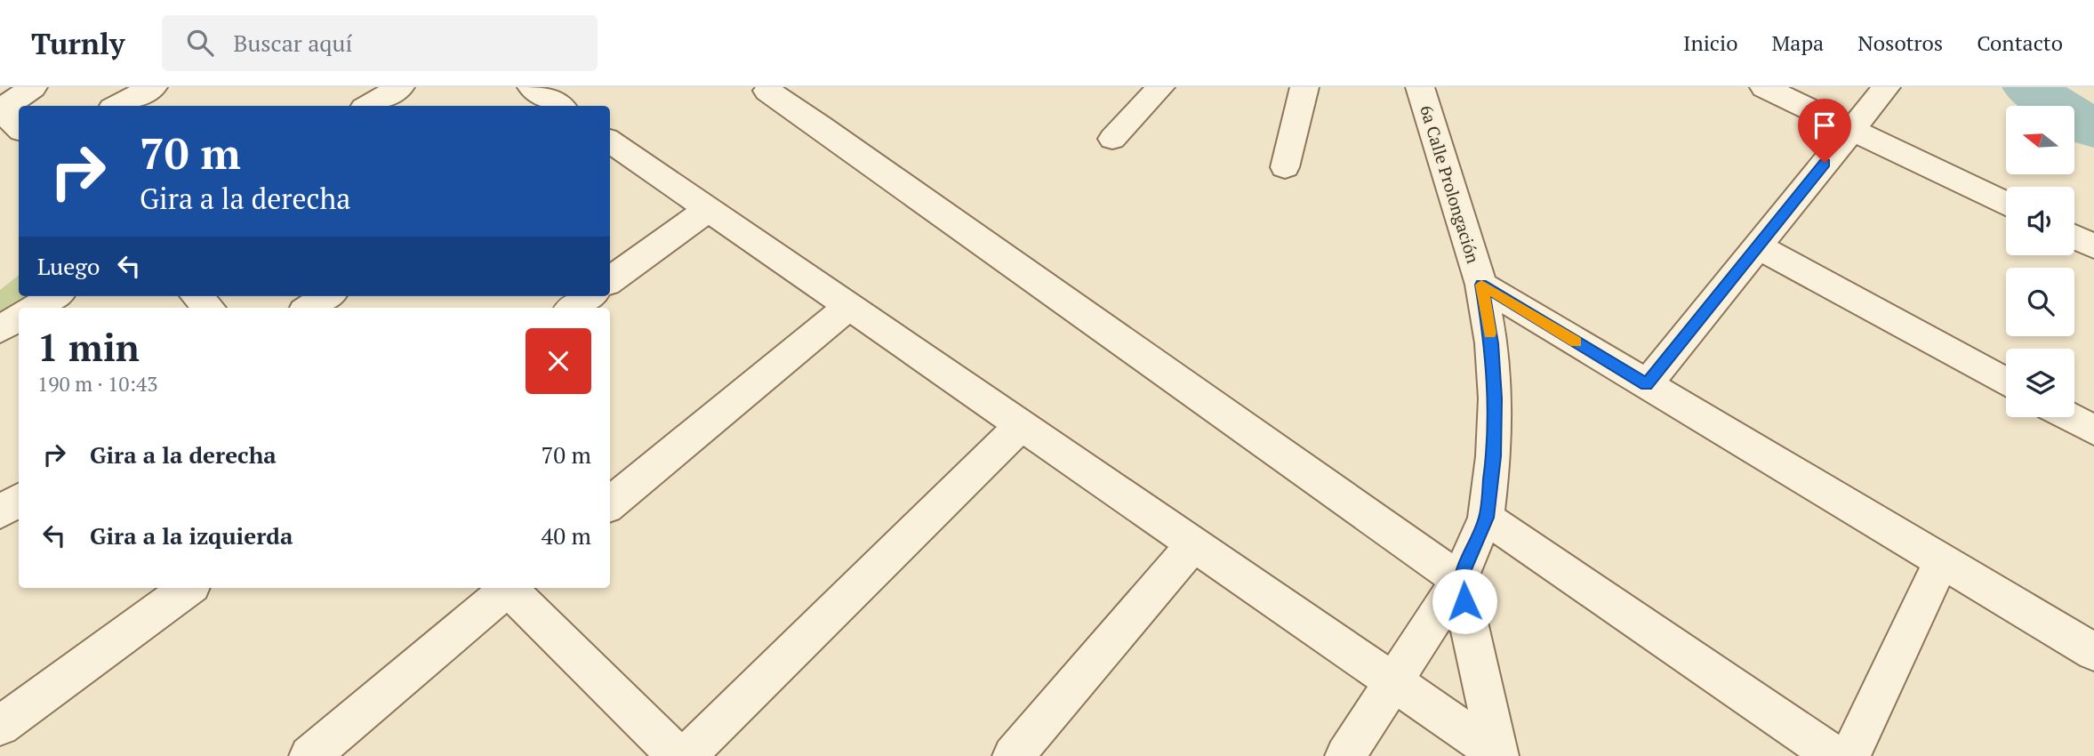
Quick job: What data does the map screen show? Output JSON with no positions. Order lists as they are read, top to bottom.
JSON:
{
  "streets": {
    "street": ["6a Calle Prolongación"]
  },
  "north": "left",
  "page": {
    "header": "Turnly",
    "search": "Buscar aquí",
    "nav": [
      "Inicio",
      "Mapa",
      "Nosotros",
      "Contacto"
    ],
    "turn": ["70 m", "Gira a la derecha"],
    "then": "Luego",
    "heading": ["1 min", "190 m · 10:43"],
    "list": [
      {
        "name": "Gira a la derecha",
        "value": "70 m"
      },
      {
        "name": "Gira a la izquierda",
        "value": "40 m"
      }
    ]
  }
}
